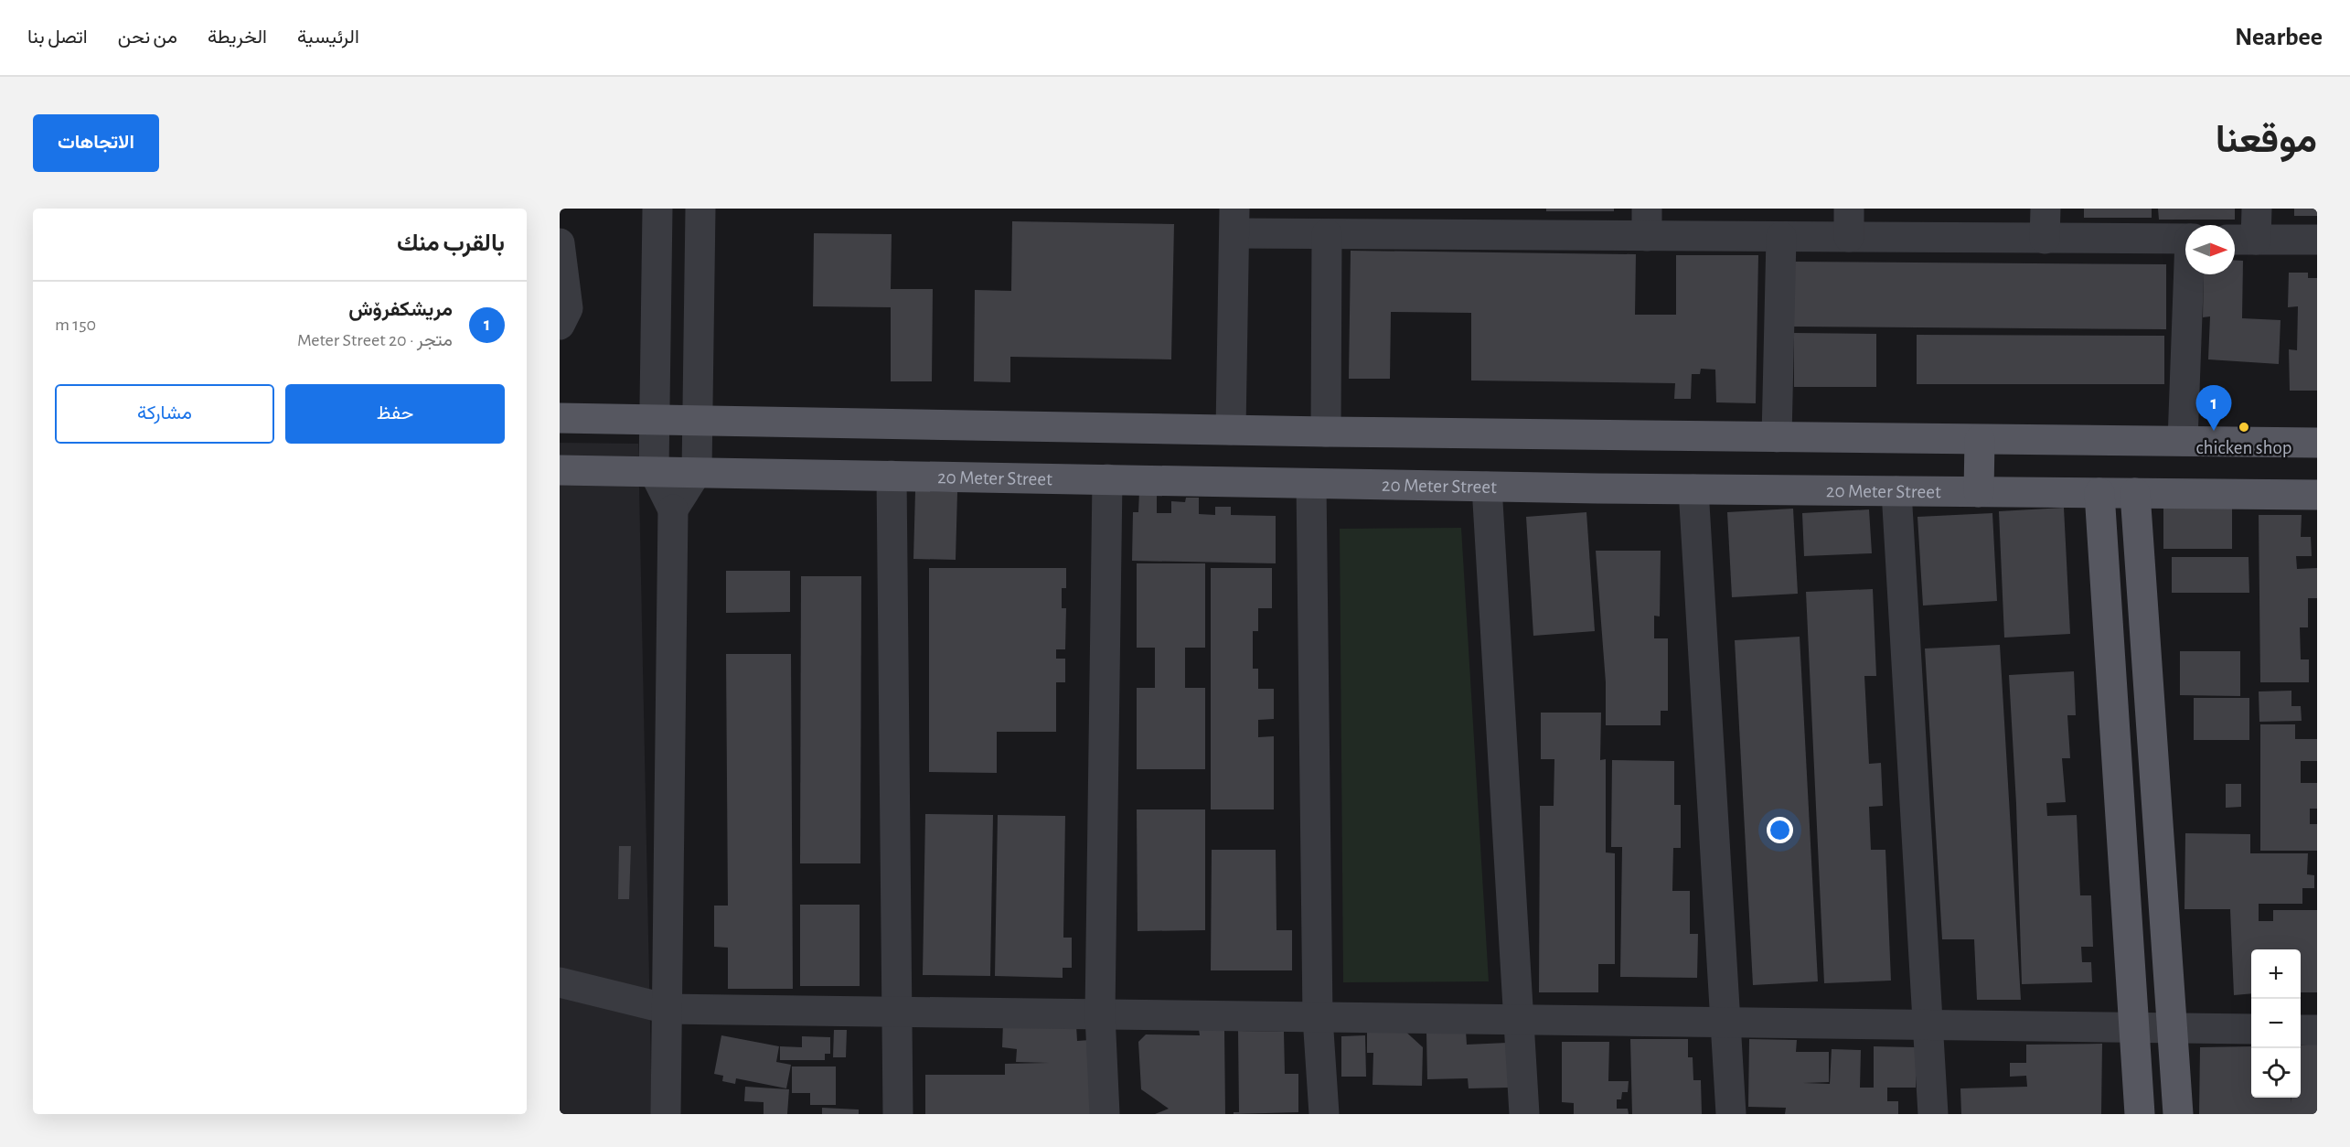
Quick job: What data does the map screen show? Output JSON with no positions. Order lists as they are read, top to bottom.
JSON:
{
  "streets": {
    "main road": ["20 Meter Street"]
  },
  "places": ["chicken shop"],
  "north": "right",
  "page": {
    "header": "Nearbee",
    "nav": [
      "الرئيسية",
      "الخريطة",
      "من نحن",
      "اتصل بنا"
    ],
    "title": "موقعنا",
    "buttons": [
      "الاتجاهات",
      ["حفظ", "مشاركة"]
    ],
    "heading": "بالقرب منك",
    "list": [
      {
        "mark": "1",
        "name": "مریشکفرۆش",
        "note": "متجر · 20 Meter Street",
        "value": "150 m"
      }
    ],
    "pins": "1",
    "map_buttons": ["+", "−"]
  }
}
